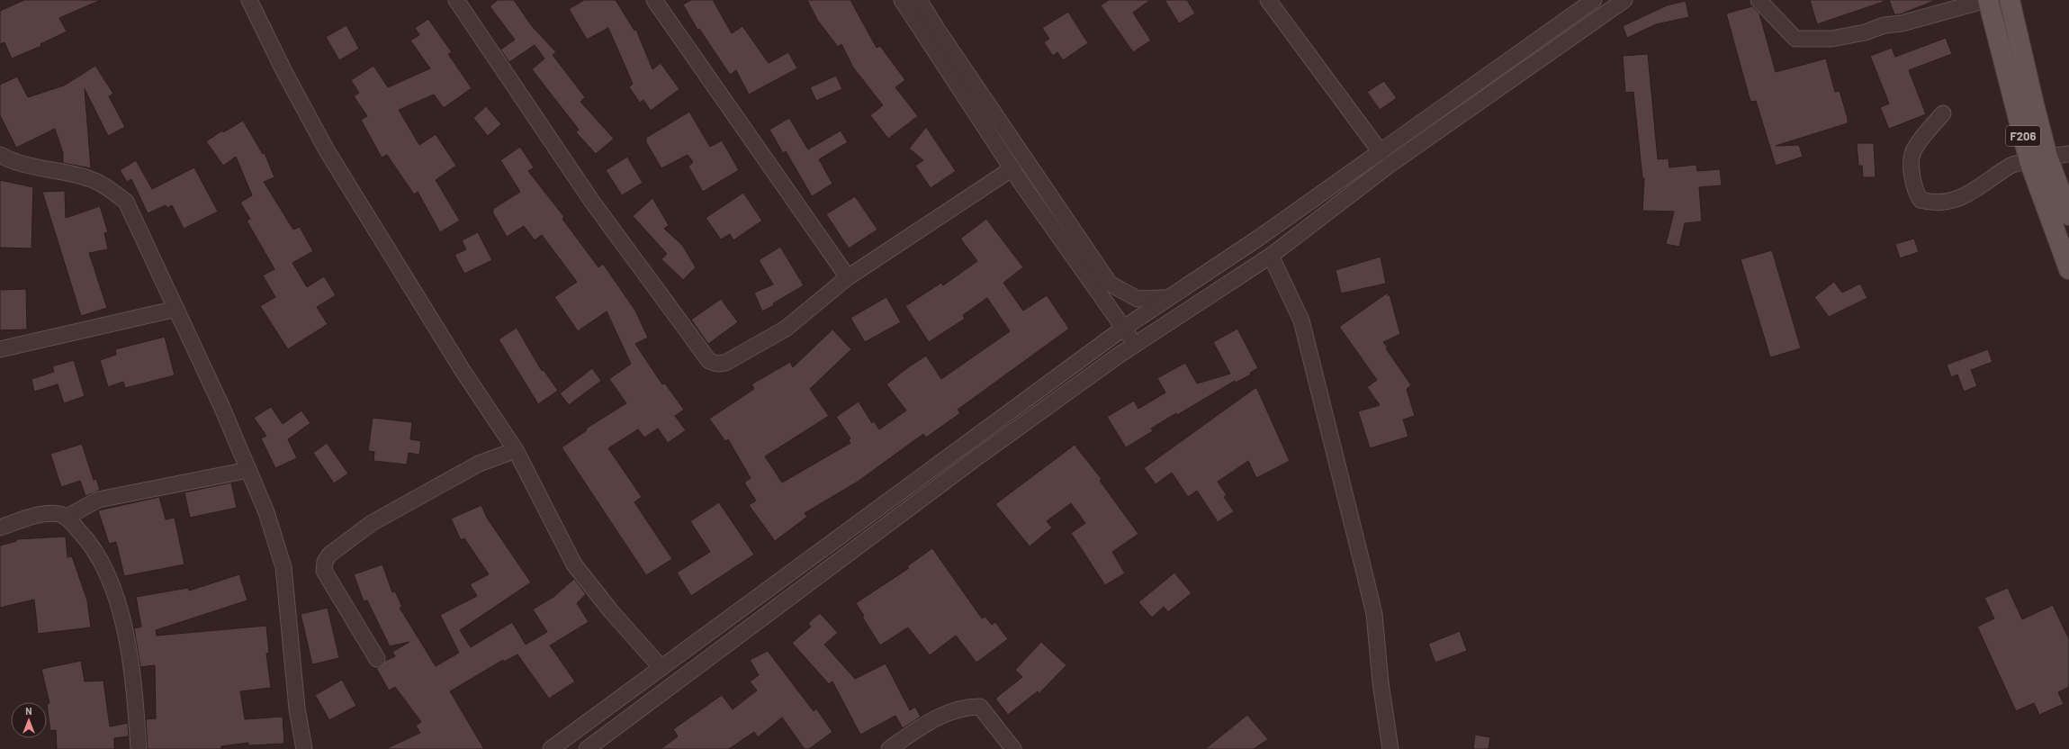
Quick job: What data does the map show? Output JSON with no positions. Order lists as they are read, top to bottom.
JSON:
{
  "streets": {
    "main road": ["F206"]
  },
  "north": "top"
}
